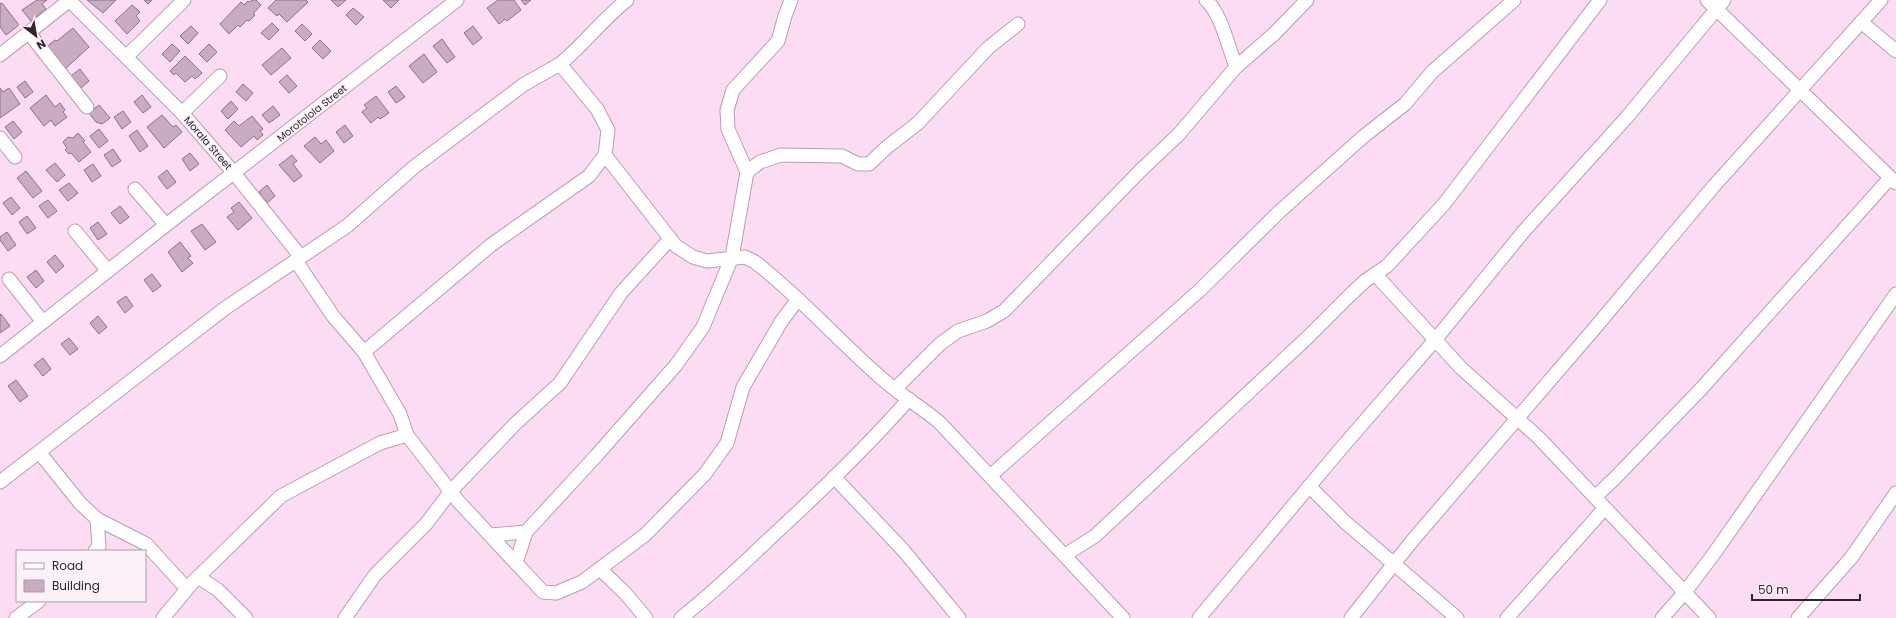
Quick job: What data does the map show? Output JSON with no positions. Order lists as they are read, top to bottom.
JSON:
{
  "streets": {
    "street": ["Morotolola Street", "Morala Street"]
  },
  "crossings": [
    ["Morotolola Street", "Morala Street"]
  ],
  "legend": ["Road", "Building"],
  "scale_bar": "50 m",
  "north": "bottom right"
}
